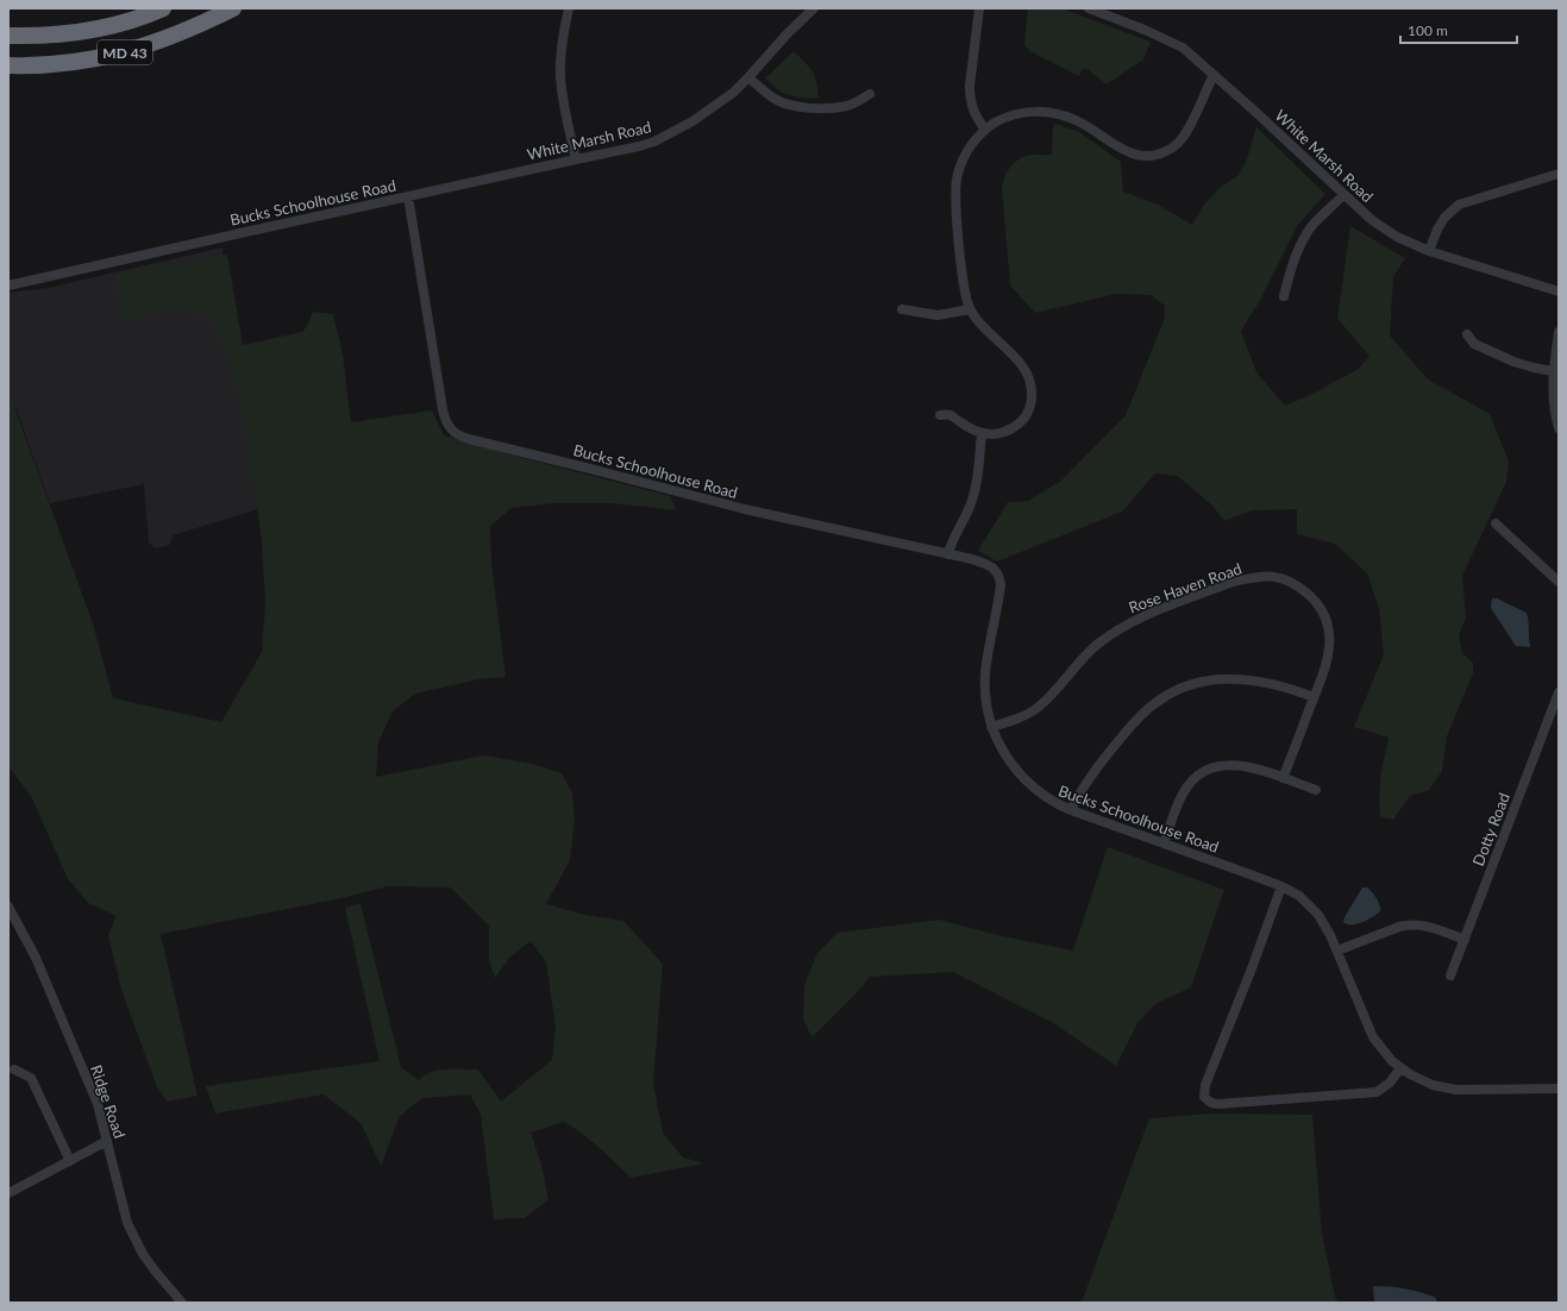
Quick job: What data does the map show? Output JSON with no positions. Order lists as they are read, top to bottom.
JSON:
{
  "streets": {
    "highway": ["MD 43"],
    "street": [
      "White Marsh Road",
      "Bucks Schoolhouse Road",
      "Rose Haven Road",
      "Dotty Road",
      "Ridge Road"
    ]
  },
  "crossings": [
    ["White Marsh Road", "Bucks Schoolhouse Road"],
    ["Bucks Schoolhouse Road", "Rose Haven Road"]
  ],
  "scale_bar": "100 m"
}
